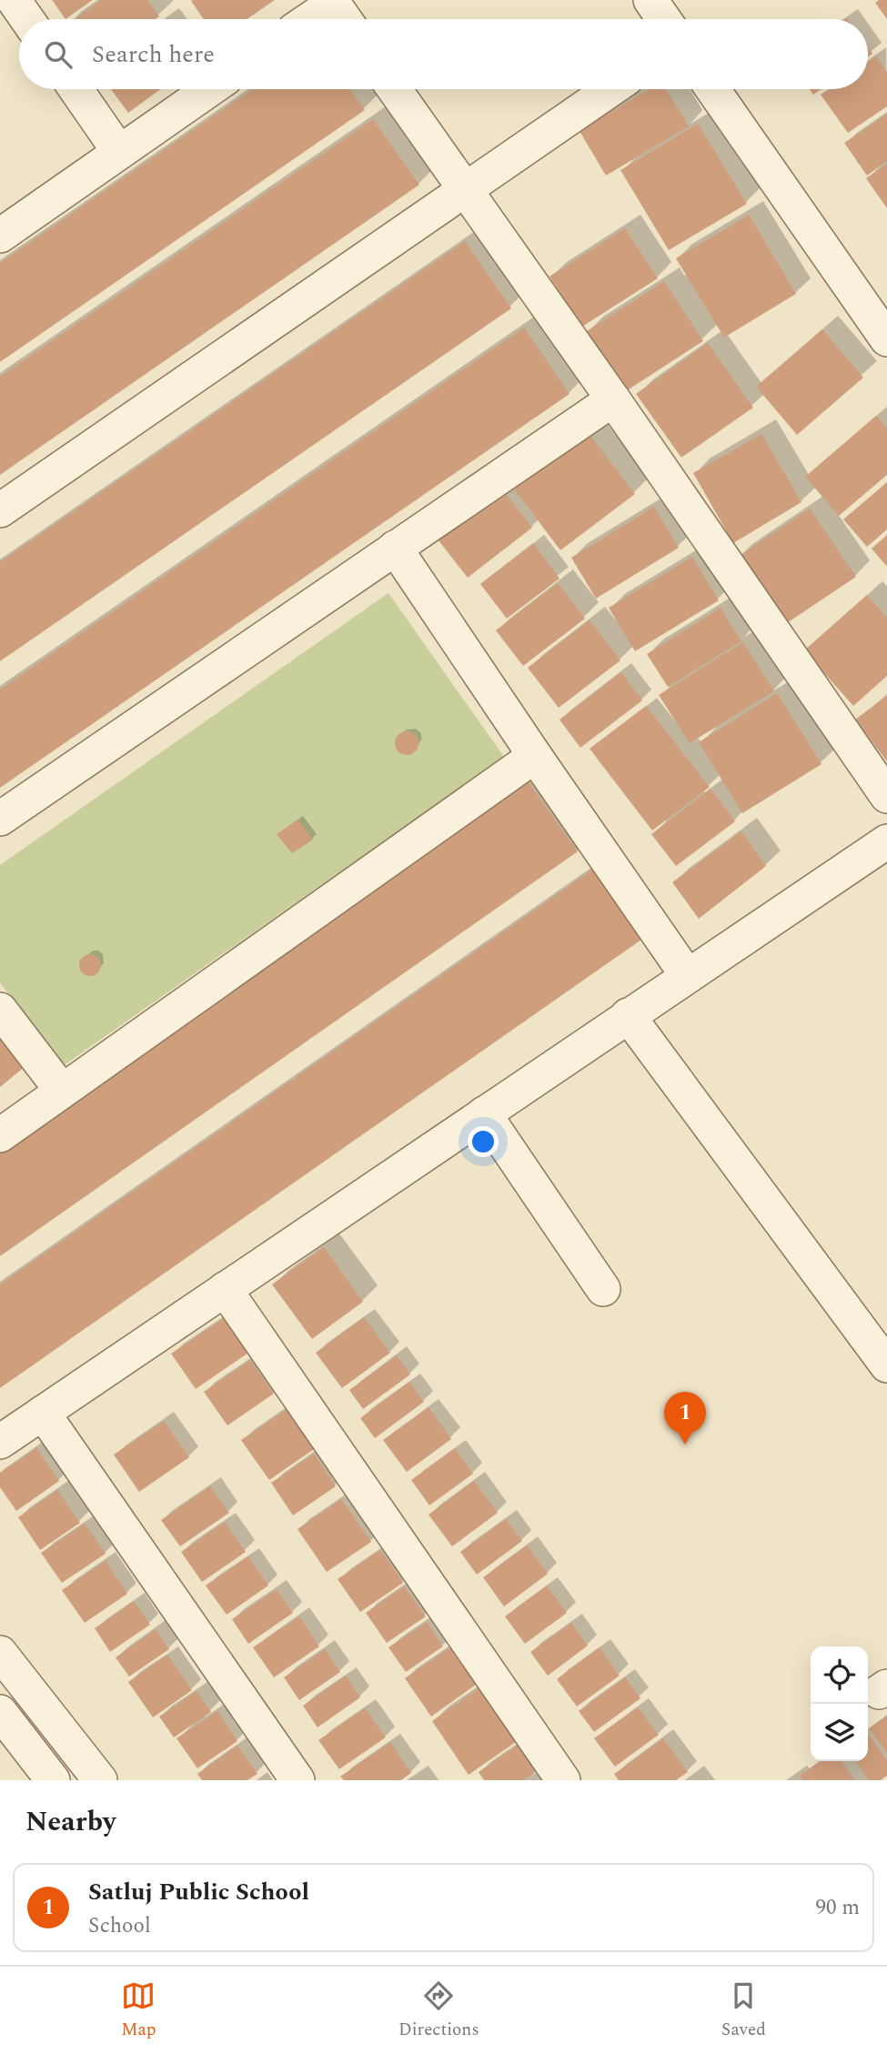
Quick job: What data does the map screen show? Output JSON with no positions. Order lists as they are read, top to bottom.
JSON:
{
  "page": {
    "search": "Search here",
    "pins": "1",
    "heading": "Nearby",
    "list": [
      {
        "mark": "1",
        "name": "Satluj Public School",
        "note": "School",
        "value": "90 m"
      }
    ],
    "nav": ["Map", "Directions", "Saved"]
  }
}
